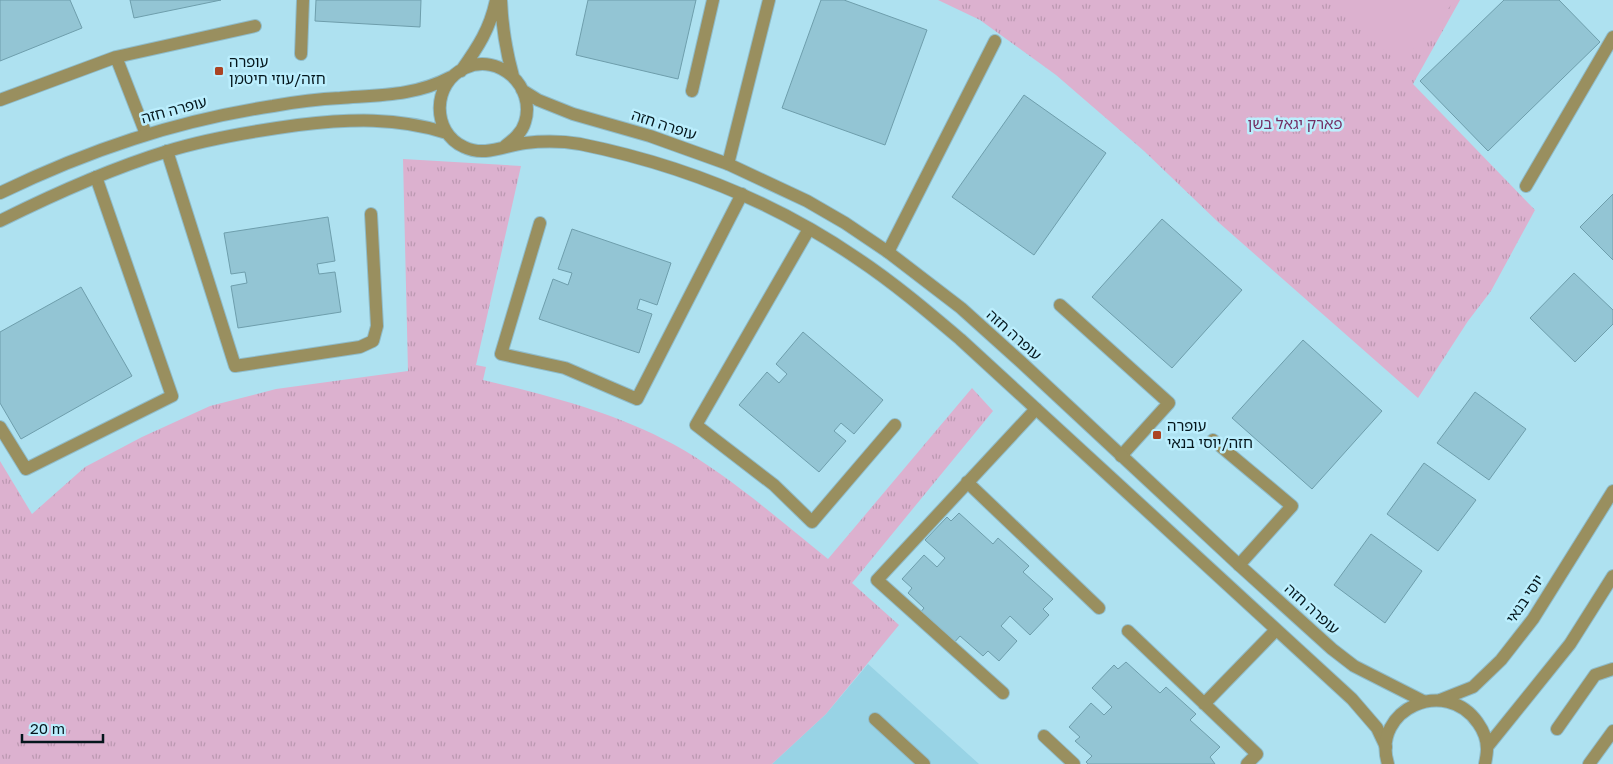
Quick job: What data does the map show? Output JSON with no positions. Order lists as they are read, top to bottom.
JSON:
{
  "streets": {
    "street": ["עופרה חזה", "יוסי בנאי"]
  },
  "parks": ["פארק יגאל בשן"],
  "places": {
    "transit": ["עופרה חזה/עוזי חיטמן", "עופרה חזה/יוסי בנאי"]
  },
  "scale_bar": "20 m"
}
